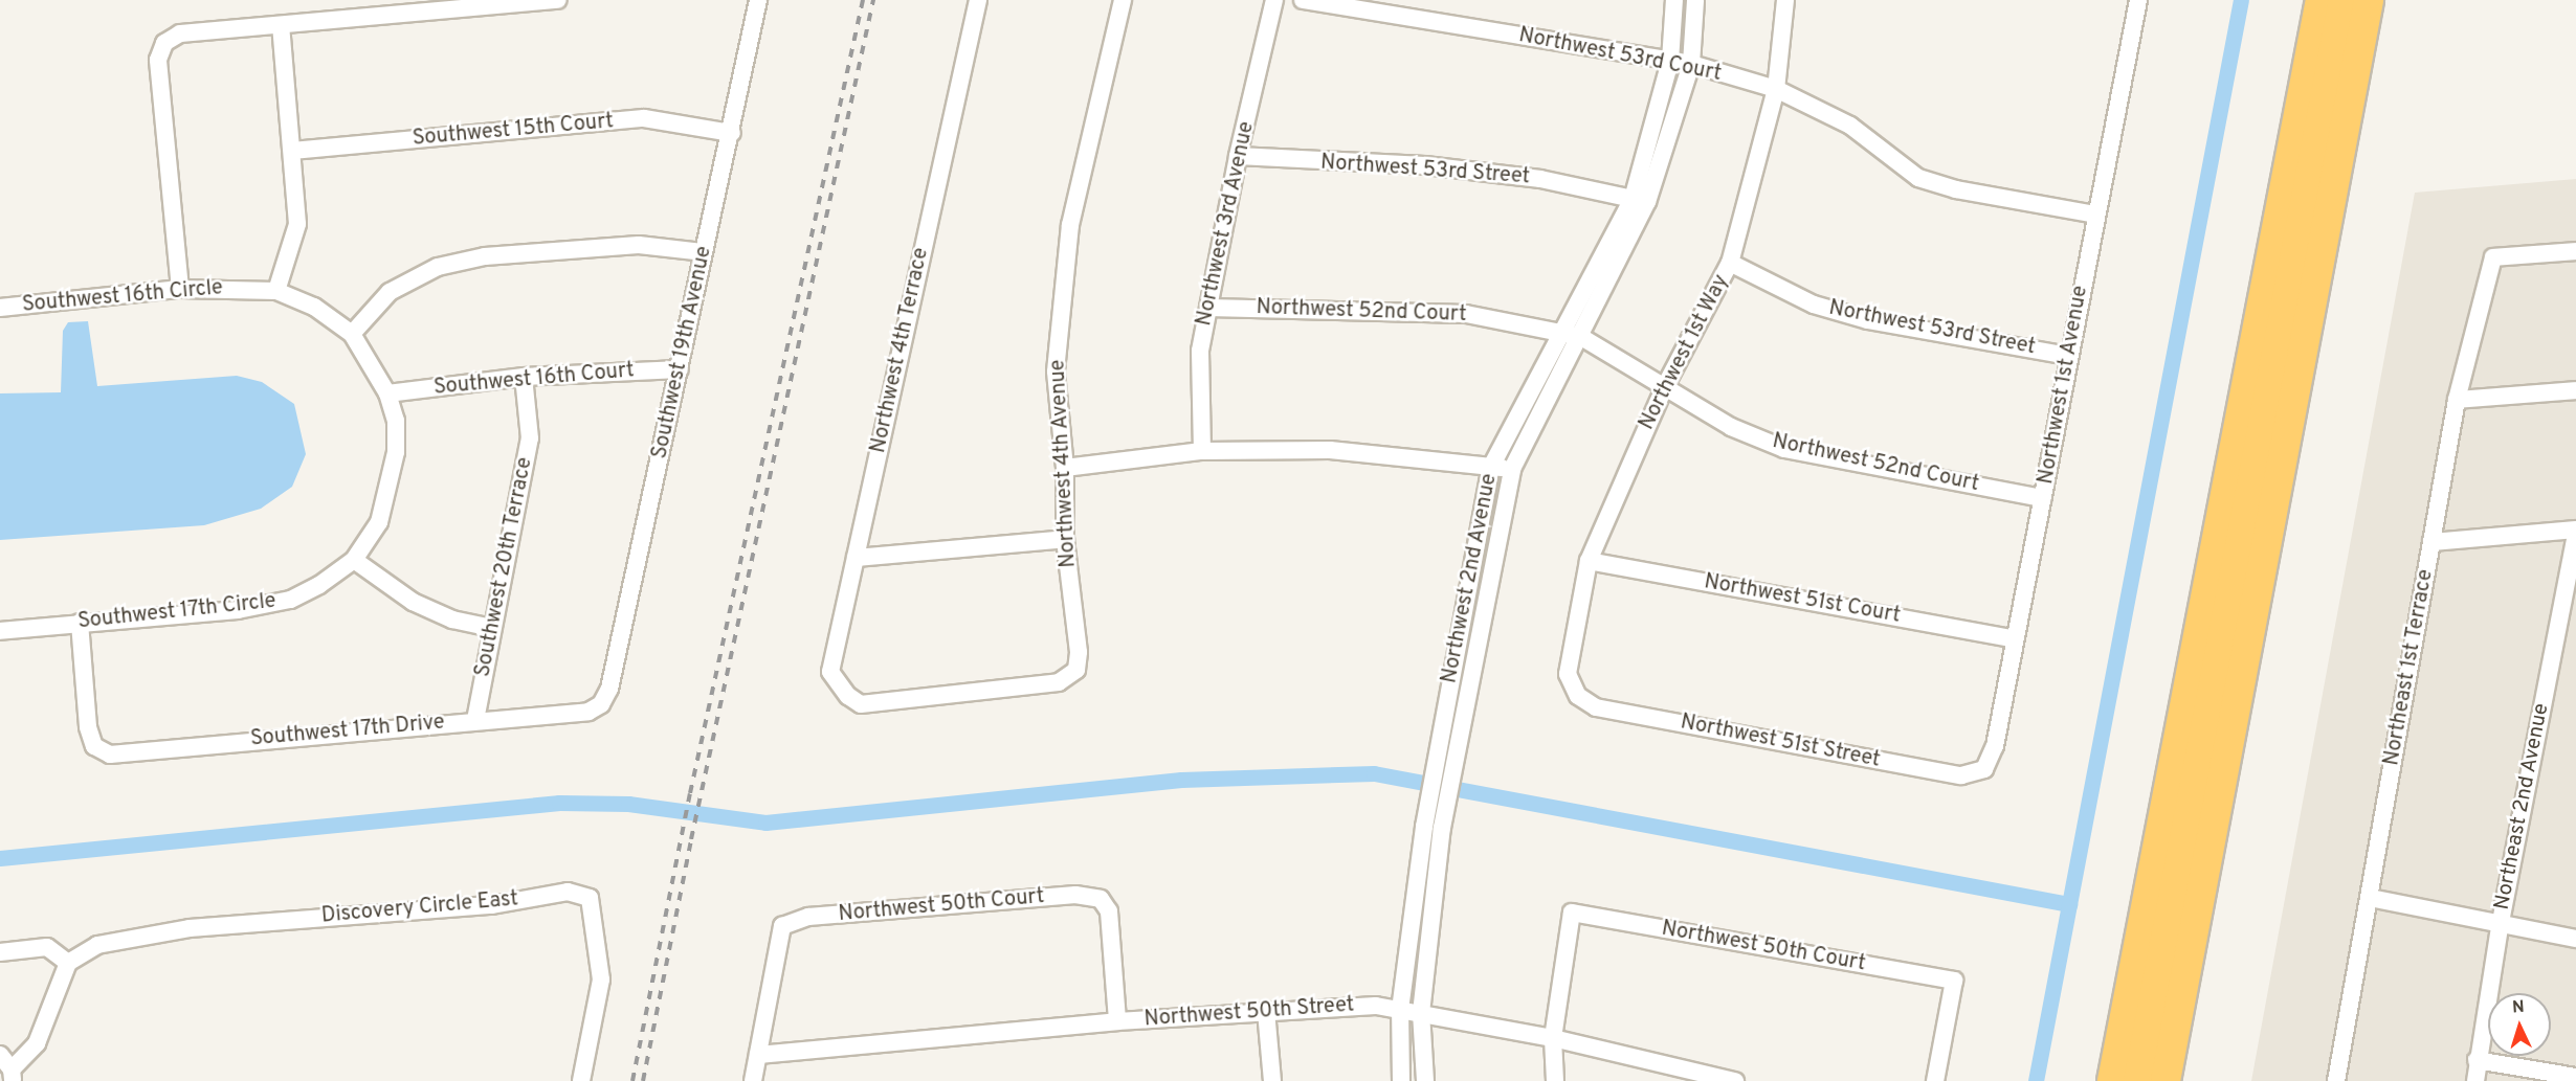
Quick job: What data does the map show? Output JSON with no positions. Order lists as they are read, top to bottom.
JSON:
{
  "streets": {
    "street": [
      "Northwest 53rd Court",
      "Southwest 15th Court",
      "Northwest 53rd Street",
      "Northwest 3rd Avenue",
      "Southwest 16th Circle",
      "Northwest 52nd Court",
      "Northwest 4th Terrace",
      "Southwest 19th Avenue",
      "Northwest 1st Way",
      "Southwest 16th Court",
      "Northwest 1st Avenue",
      "Northwest 4th Avenue",
      "Southwest 20th Terrace",
      "Northwest 2nd Avenue",
      "Northwest 51st Court",
      "Southwest 17th Circle",
      "Northeast 1st Terrace",
      "Southwest 17th Drive",
      "Northwest 51st Street",
      "Northeast 2nd Avenue",
      "Northwest 50th Court",
      "Discovery Circle East",
      "Northwest 50th Street"
    ]
  },
  "crossings": [
    ["Northwest 53rd Court", "Northwest 1st Way"],
    ["Northwest 53rd Court", "Northwest 1st Avenue"],
    ["Northwest 53rd Court", "Northwest 2nd Avenue"],
    ["Southwest 15th Court", "Southwest 19th Avenue"],
    ["Northwest 53rd Street", "Northwest 3rd Avenue"],
    ["Northwest 53rd Street", "Northwest 1st Way"],
    ["Northwest 53rd Street", "Northwest 1st Avenue"],
    ["Northwest 53rd Street", "Northwest 2nd Avenue"],
    ["Northwest 3rd Avenue", "Northwest 52nd Court"],
    ["Southwest 16th Circle", "Southwest 16th Court"],
    ["Southwest 16th Circle", "Southwest 17th Circle"],
    ["Northwest 52nd Court", "Northwest 1st Way"],
    ["Northwest 52nd Court", "Northwest 1st Avenue"],
    ["Northwest 52nd Court", "Northwest 2nd Avenue"],
    ["Northwest 4th Terrace", "Northwest 4th Avenue"],
    ["Southwest 19th Avenue", "Southwest 16th Court"],
    ["Southwest 19th Avenue", "Southwest 17th Drive"],
    ["Northwest 1st Way", "Northwest 51st Court"],
    ["Northwest 1st Way", "Northwest 51st Street"],
    ["Southwest 16th Court", "Southwest 20th Terrace"],
    ["Southwest 16th Court", "Southwest 17th Circle"],
    ["Northwest 1st Avenue", "Northwest 51st Court"],
    ["Northwest 1st Avenue", "Northwest 51st Street"],
    ["Southwest 20th Terrace", "Southwest 17th Drive"],
    ["Northwest 2nd Avenue", "Northwest 50th Street"],
    ["Southwest 17th Circle", "Southwest 17th Drive"],
    ["Northwest 50th Court", "Northwest 50th Street"]
  ],
  "north": "top"
}
